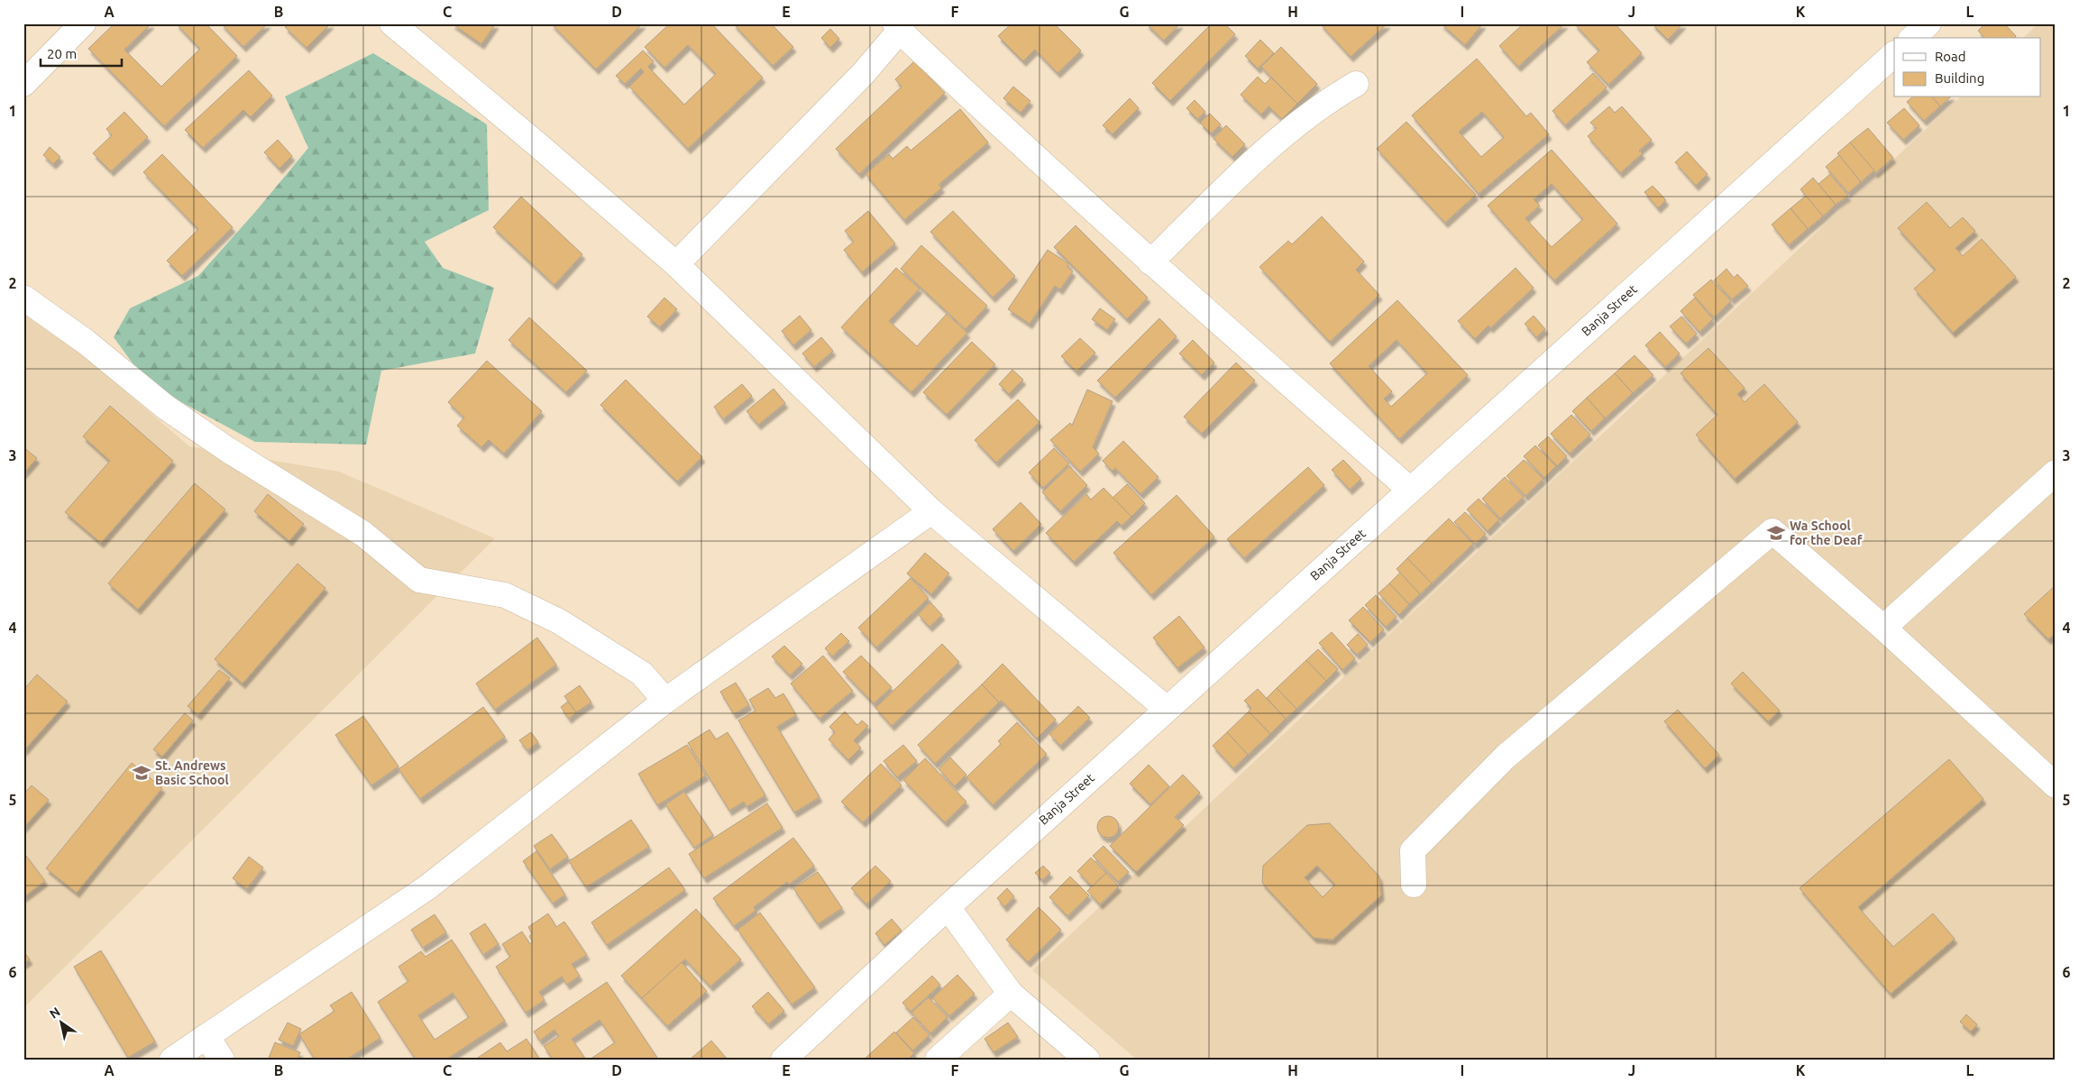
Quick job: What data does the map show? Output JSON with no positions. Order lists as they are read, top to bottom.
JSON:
{
  "streets": {
    "street": ["Banja Street"]
  },
  "places": {
    "school or university": ["Wa School for the Deaf", "St. Andrews Basic School"]
  },
  "legend": ["Road", "Building"],
  "scale_bar": "20 m",
  "north": "top left",
  "grid": {
    "columns": [
      "A",
      "B",
      "C",
      "D",
      "E",
      "F",
      "G",
      "H",
      "I",
      "J",
      "K",
      "L"
    ],
    "rows": [
      "1",
      "2",
      "3",
      "4",
      "5",
      "6"
    ]
  }
}
